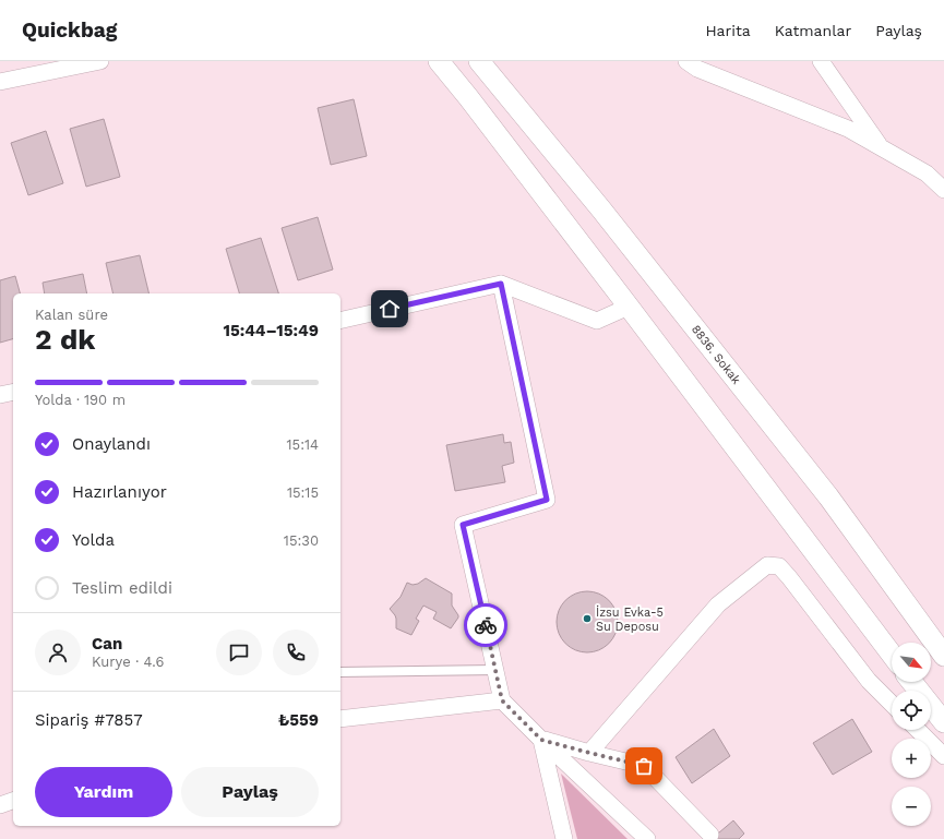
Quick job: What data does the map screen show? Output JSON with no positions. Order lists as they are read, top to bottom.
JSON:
{
  "streets": {
    "street": ["8836. Sokak"]
  },
  "places": ["İzsu Evka-5 Su Deposu"],
  "north": "bottom right",
  "page": {
    "header": "Quickbag",
    "nav": ["Harita", "Katmanlar", "Paylaş"],
    "heading": ["2 dk", "Kalan süre", "15:44–15:49"],
    "panel": [
      "Can",
      "Kurye · 4.6",
      "Sipariş #7857",
      "₺559"
    ],
    "bar": "Yolda · 190 m",
    "list": [
      ["Onaylandı", "15:14"],
      ["Hazırlanıyor", "15:15"],
      ["Yolda", "15:30"],
      "Teslim edildi"
    ],
    "map_buttons": ["+", "−"],
    "buttons": ["Yardım", "Paylaş"]
  }
}
